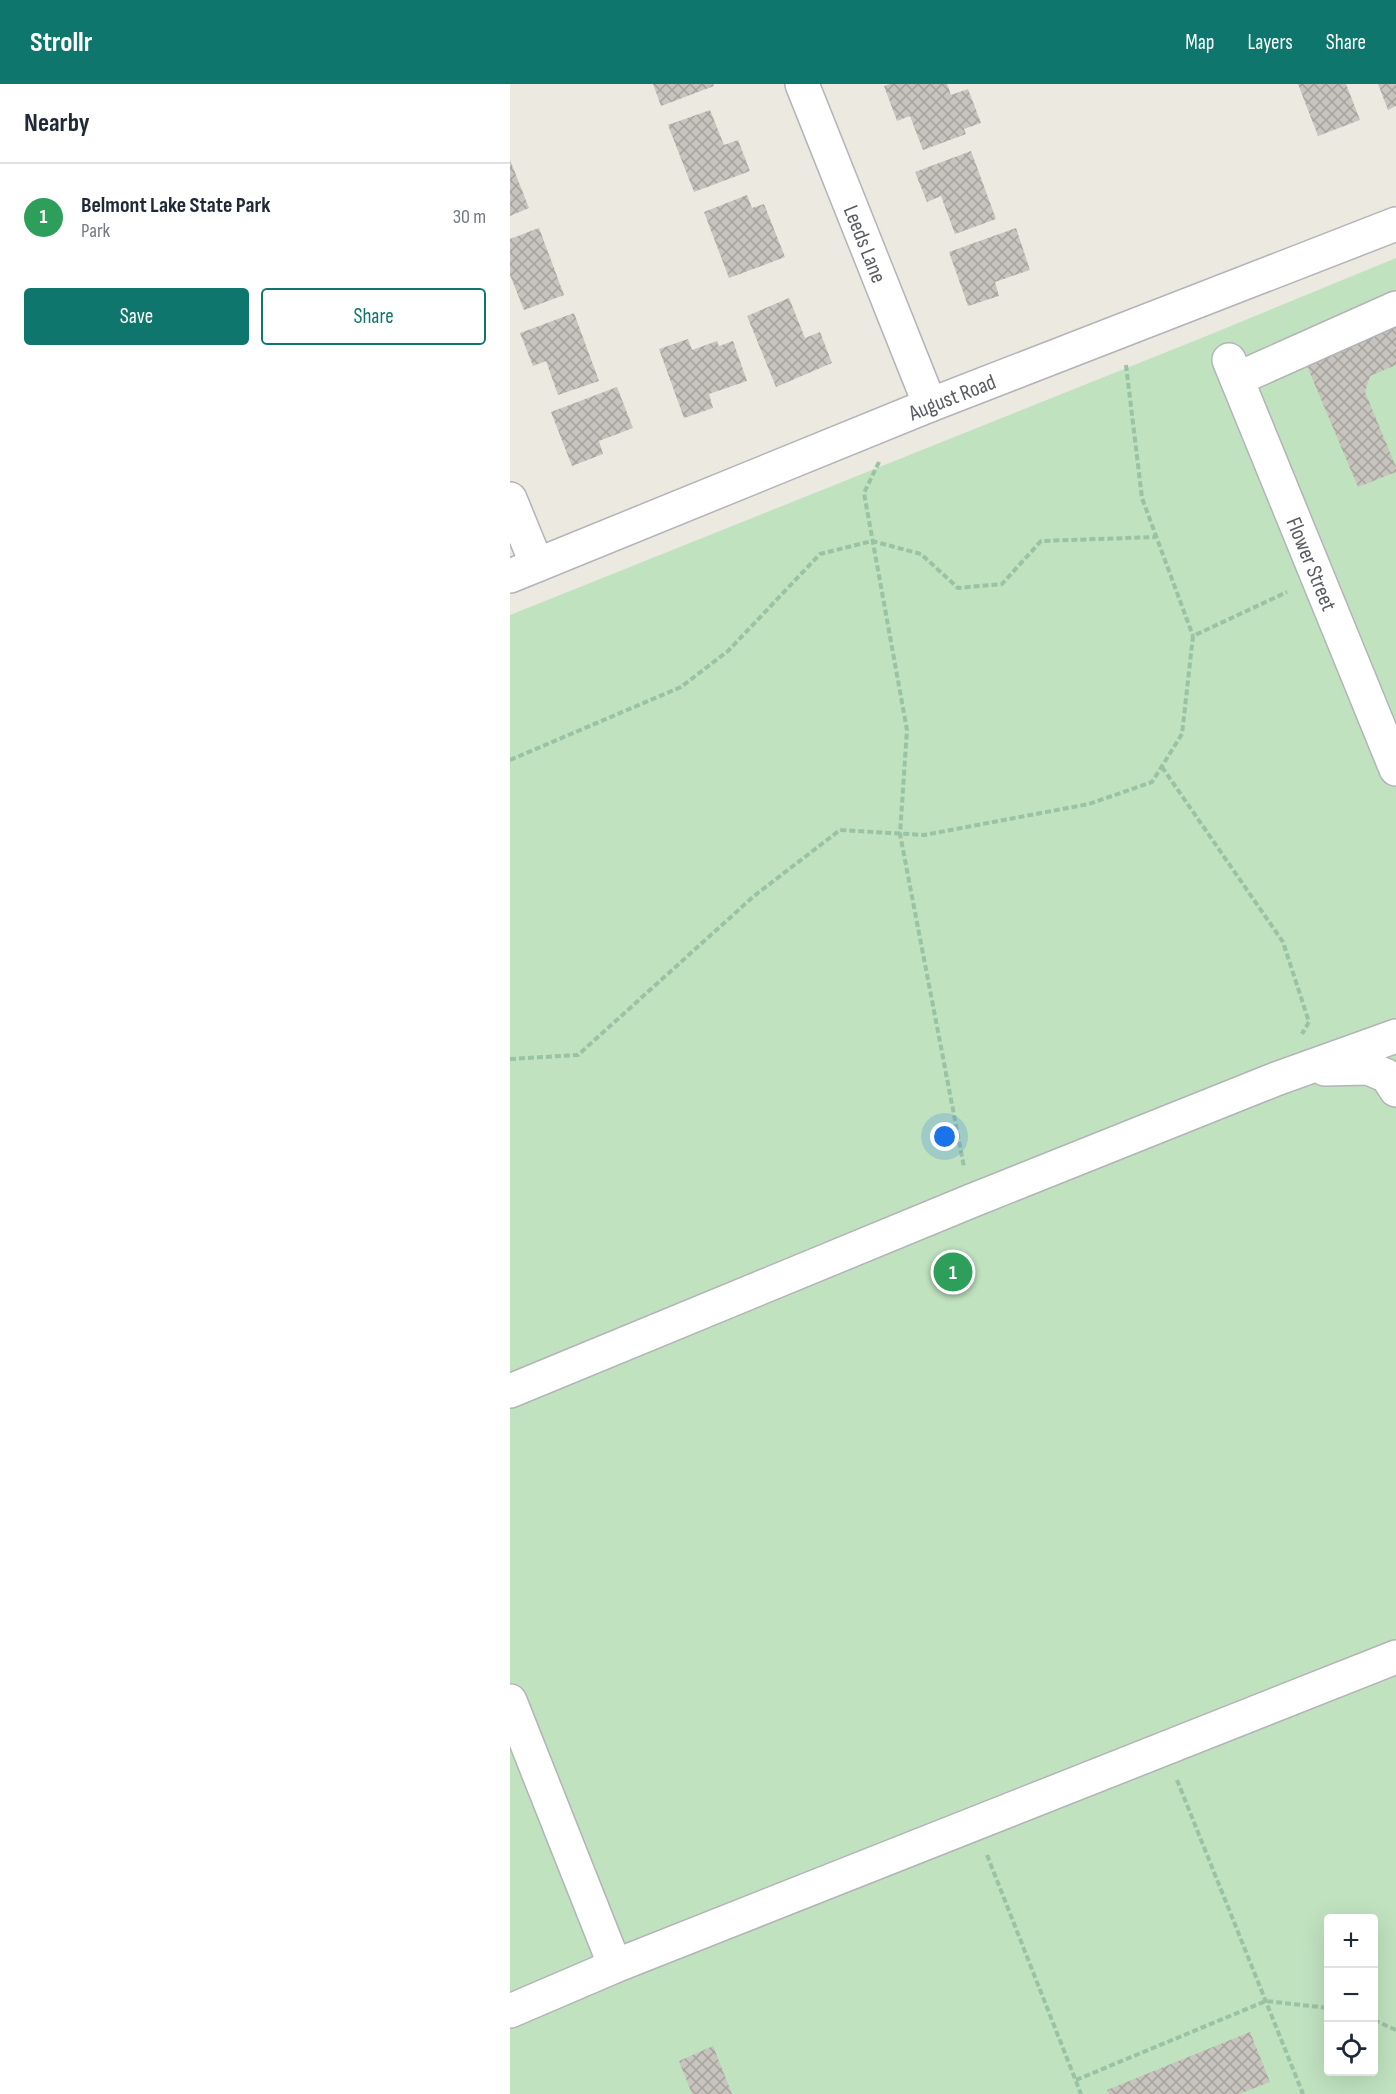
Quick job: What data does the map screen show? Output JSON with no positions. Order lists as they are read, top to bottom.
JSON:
{
  "streets": {
    "street": ["Leeds Lane", "August Road", "Flower Street"]
  },
  "crossings": [
    ["Leeds Lane", "August Road"]
  ],
  "page": {
    "header": "Strollr",
    "nav": ["Map", "Layers", "Share"],
    "heading": "Nearby",
    "list": [
      {
        "mark": "1",
        "name": "Belmont Lake State Park",
        "note": "Park",
        "value": "30 m"
      }
    ],
    "buttons": ["Save", "Share"],
    "pins": "1",
    "map_buttons": ["+", "−"]
  }
}
